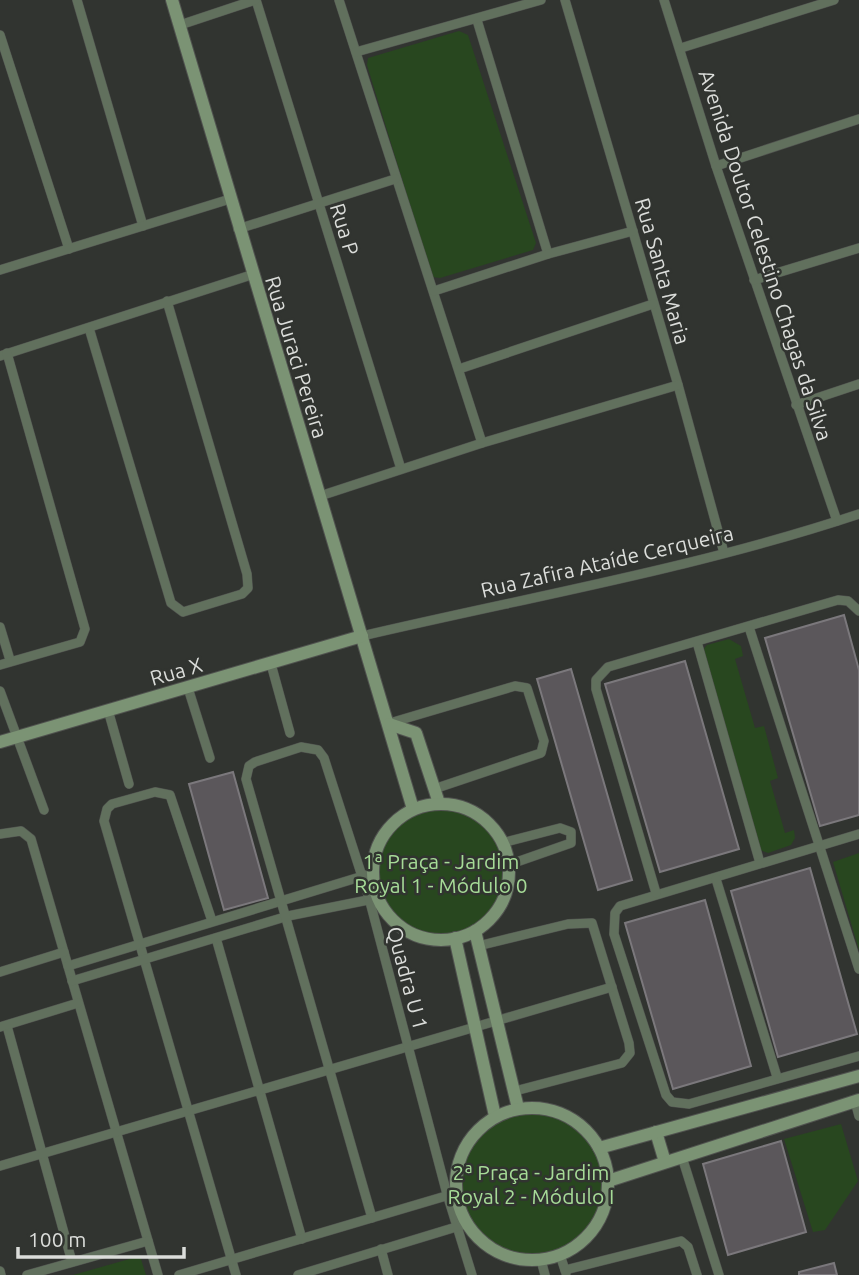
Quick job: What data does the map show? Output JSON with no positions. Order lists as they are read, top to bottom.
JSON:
{
  "streets": {
    "street": [
      "Rua P",
      "Avenida Doutor Celestino Chagas da Silva",
      "Rua Santa Maria",
      "Rua Juraci Pereira",
      "Rua Zafira Ataíde Cerqueira",
      "Rua X",
      "Quadra U 1"
    ]
  },
  "crossings": [
    ["Avenida Doutor Celestino Chagas da Silva", "Rua Zafira Ataíde Cerqueira"],
    ["Rua Santa Maria", "Rua Zafira Ataíde Cerqueira"],
    ["Rua Juraci Pereira", "Rua Zafira Ataíde Cerqueira"],
    ["Rua Juraci Pereira", "Rua X"],
    ["Rua Juraci Pereira", "Quadra U 1"],
    ["Rua Zafira Ataíde Cerqueira", "Rua X"]
  ],
  "parks": ["1ª Praça - Jardim Royal 1 - Módulo 0", "2ª Praça - Jardim Royal 2 - Módulo I"],
  "scale_bar": "100 m"
}
